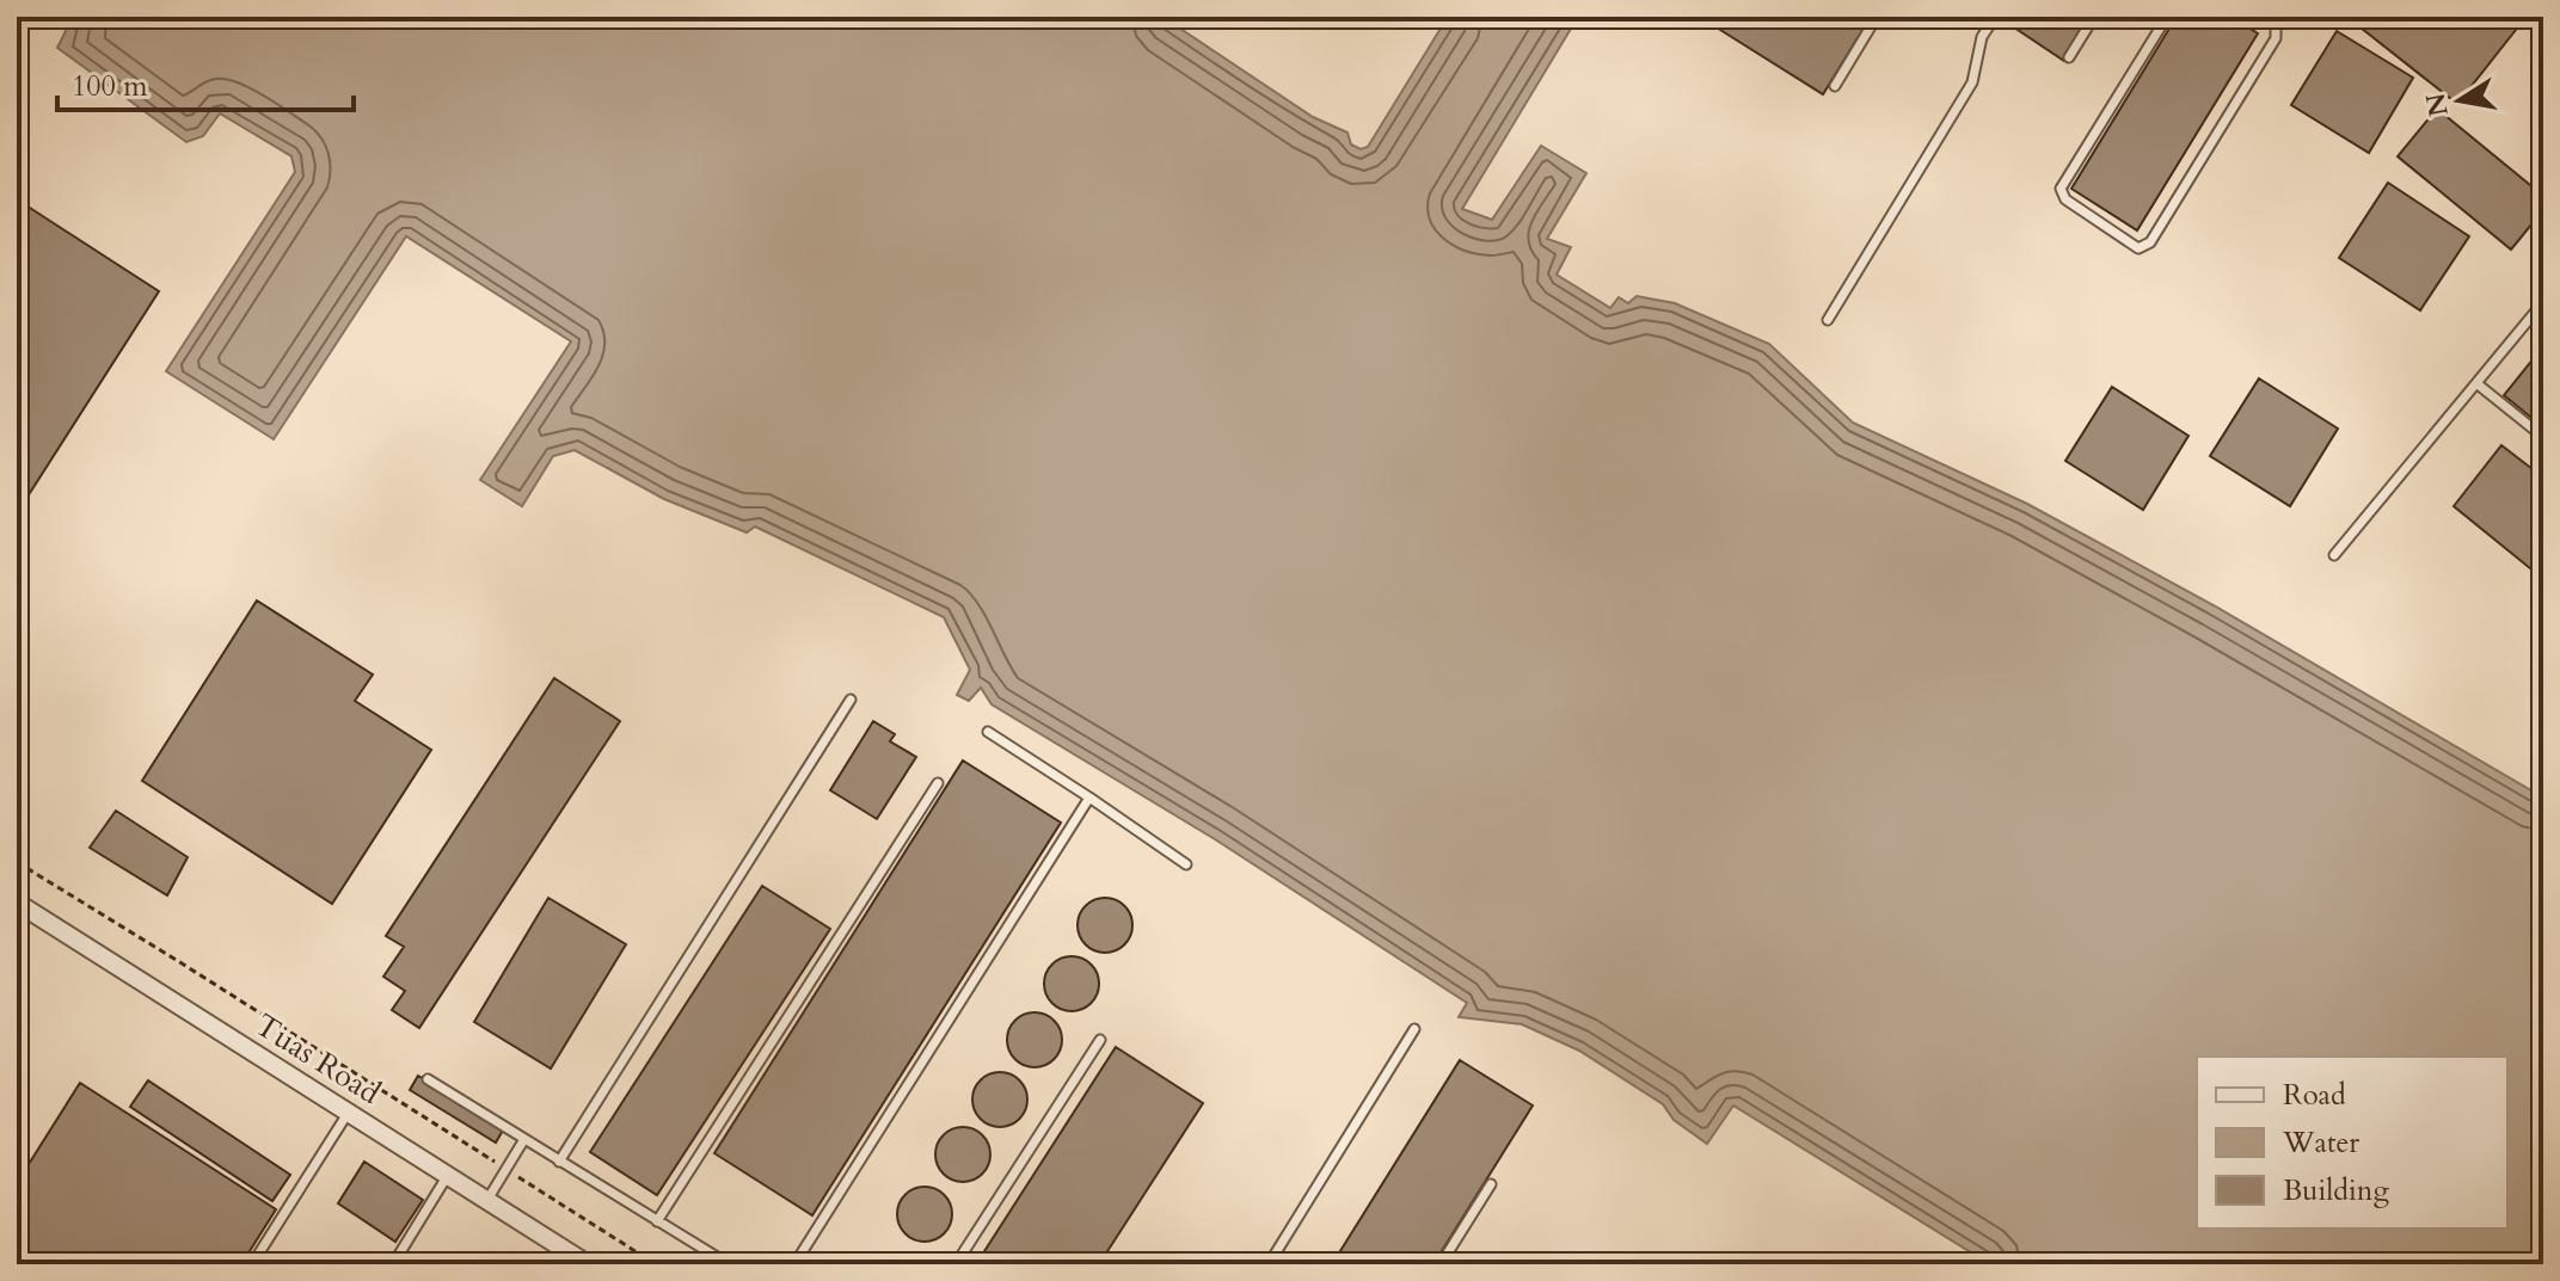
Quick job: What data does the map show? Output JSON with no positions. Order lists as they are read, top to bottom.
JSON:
{
  "streets": {
    "street": ["Tuas Road"]
  },
  "legend": ["Road", "Water", "Building"],
  "scale_bar": "100 m",
  "north": "left"
}
